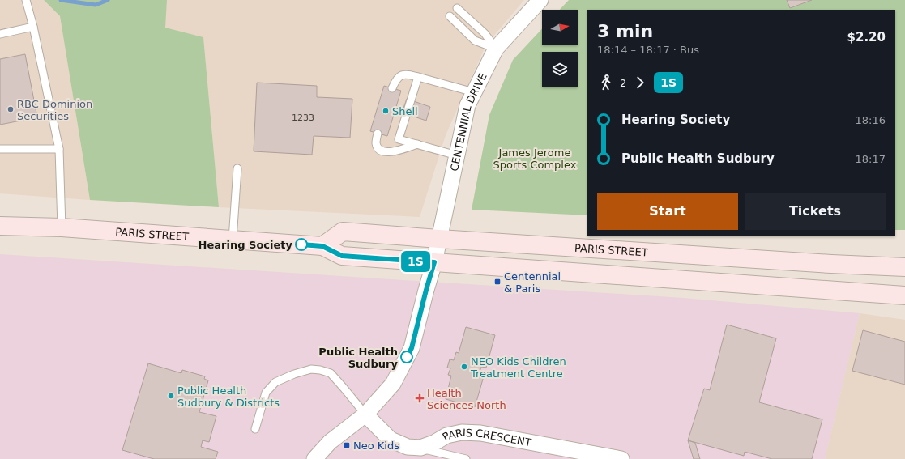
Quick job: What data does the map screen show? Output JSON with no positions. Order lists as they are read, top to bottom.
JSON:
{
  "streets": {
    "main road": ["PARIS STREET"],
    "street": ["CENTENNIAL DRIVE", "PARIS CRESCENT"]
  },
  "crossings": [
    ["CENTENNIAL DRIVE", "PARIS STREET"]
  ],
  "parks": ["James Jerome Sports Complex"],
  "places": {
    "other": [
      "RBC Dominion Securities",
      "Shell",
      "Hearing Society",
      "Public Health Sudbury",
      "NEO Kids Children Treatment Centre",
      "Public Health Sudbury & Districts"
    ],
    "transit": ["Centennial & Paris", "Neo Kids"],
    "health": ["Health Sciences North"]
  },
  "lines": ["bus line 1S"],
  "house_numbers": ["1233"],
  "north": "right",
  "page": {
    "on_map": "1S",
    "heading": ["3 min", "18:14 – 18:17 · Bus", "$2.20"],
    "legs": ["2", "1S"],
    "list": [
      {
        "name": "Hearing Society",
        "value": "18:16"
      },
      {
        "name": "Public Health Sudbury",
        "value": "18:17"
      }
    ],
    "buttons": ["Start", "Tickets"]
  }
}
